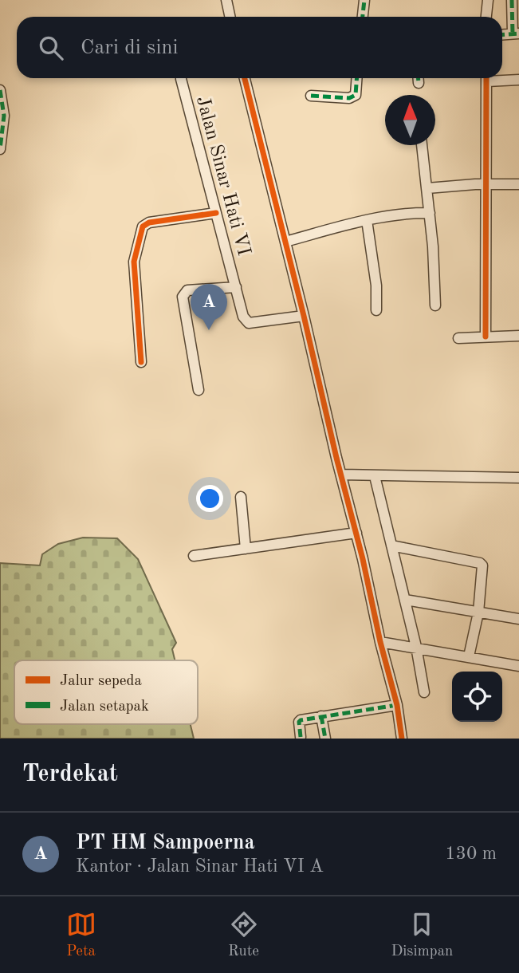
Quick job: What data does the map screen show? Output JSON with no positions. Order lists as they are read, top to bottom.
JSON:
{
  "streets": {
    "street": ["Jalan Sinar Hati VI"]
  },
  "legend": ["Jalur sepeda", "Jalan setapak"],
  "north": "top",
  "page": {
    "search": "Cari di sini",
    "pins": "A",
    "heading": "Terdekat",
    "list": [
      {
        "mark": "A",
        "name": "PT HM Sampoerna",
        "note": "Kantor · Jalan Sinar Hati VI A",
        "value": "130 m"
      }
    ],
    "nav": ["Peta", "Rute", "Disimpan"]
  }
}
